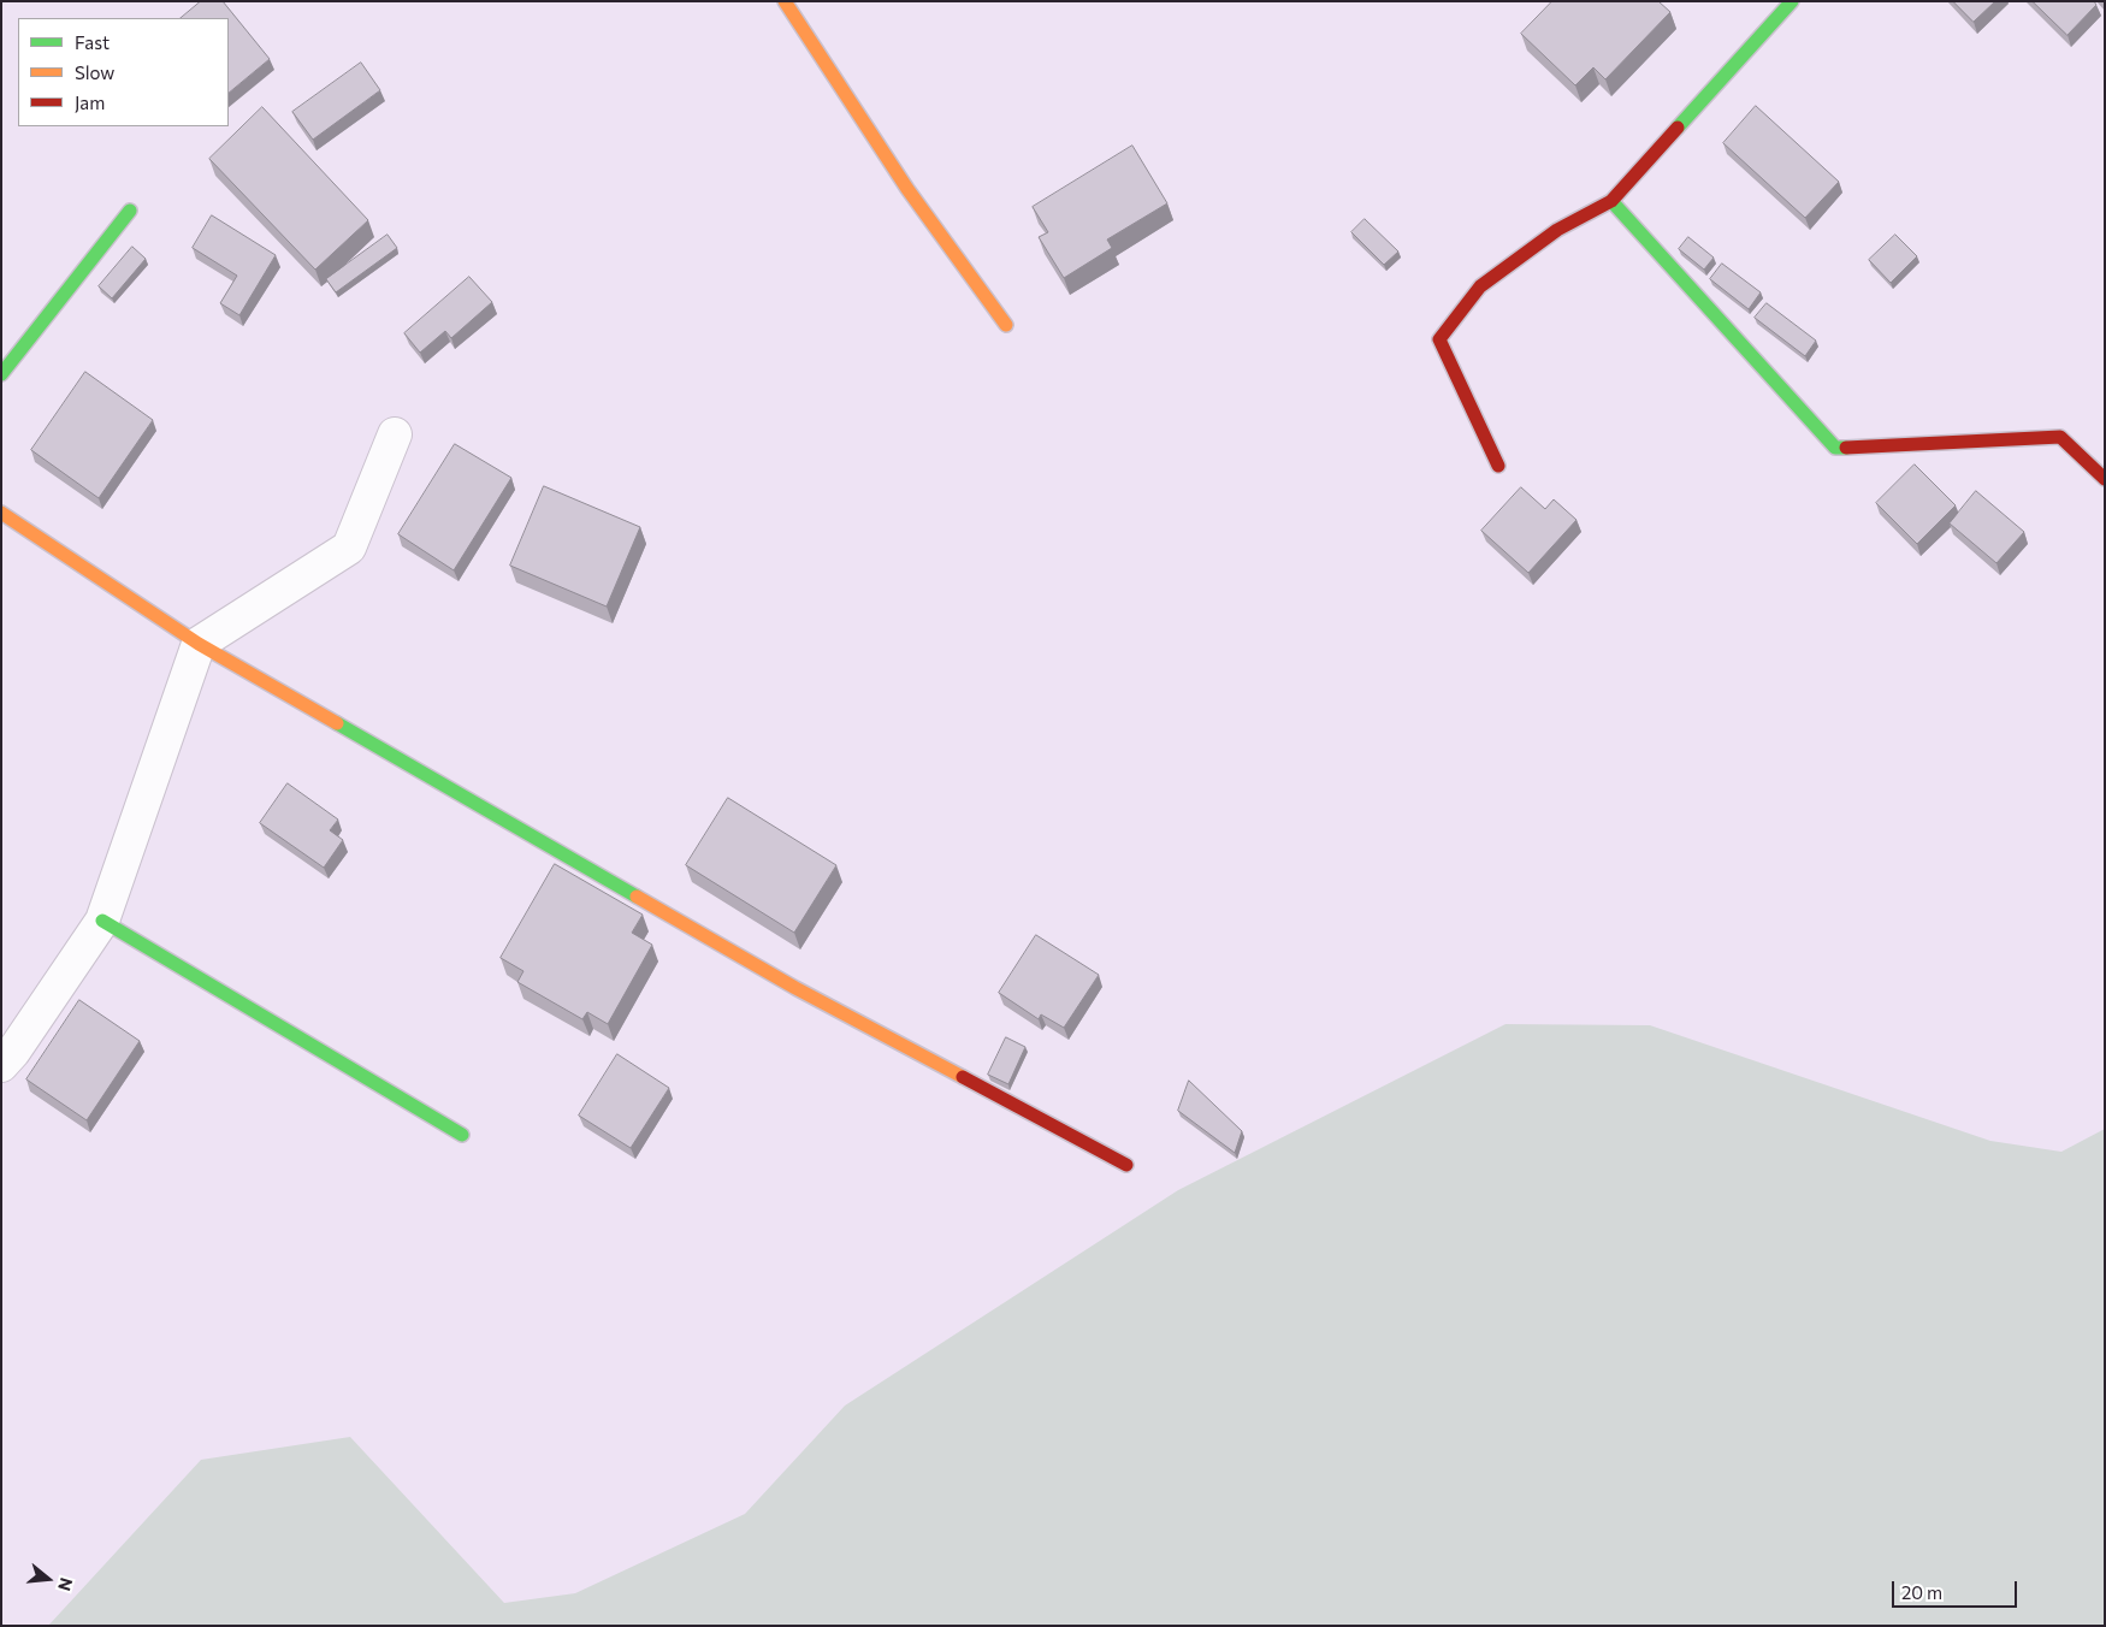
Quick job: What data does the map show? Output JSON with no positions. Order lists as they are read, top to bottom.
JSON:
{
  "legend": ["Fast", "Slow", "Jam"],
  "scale_bar": "20 m",
  "north": "right"
}
